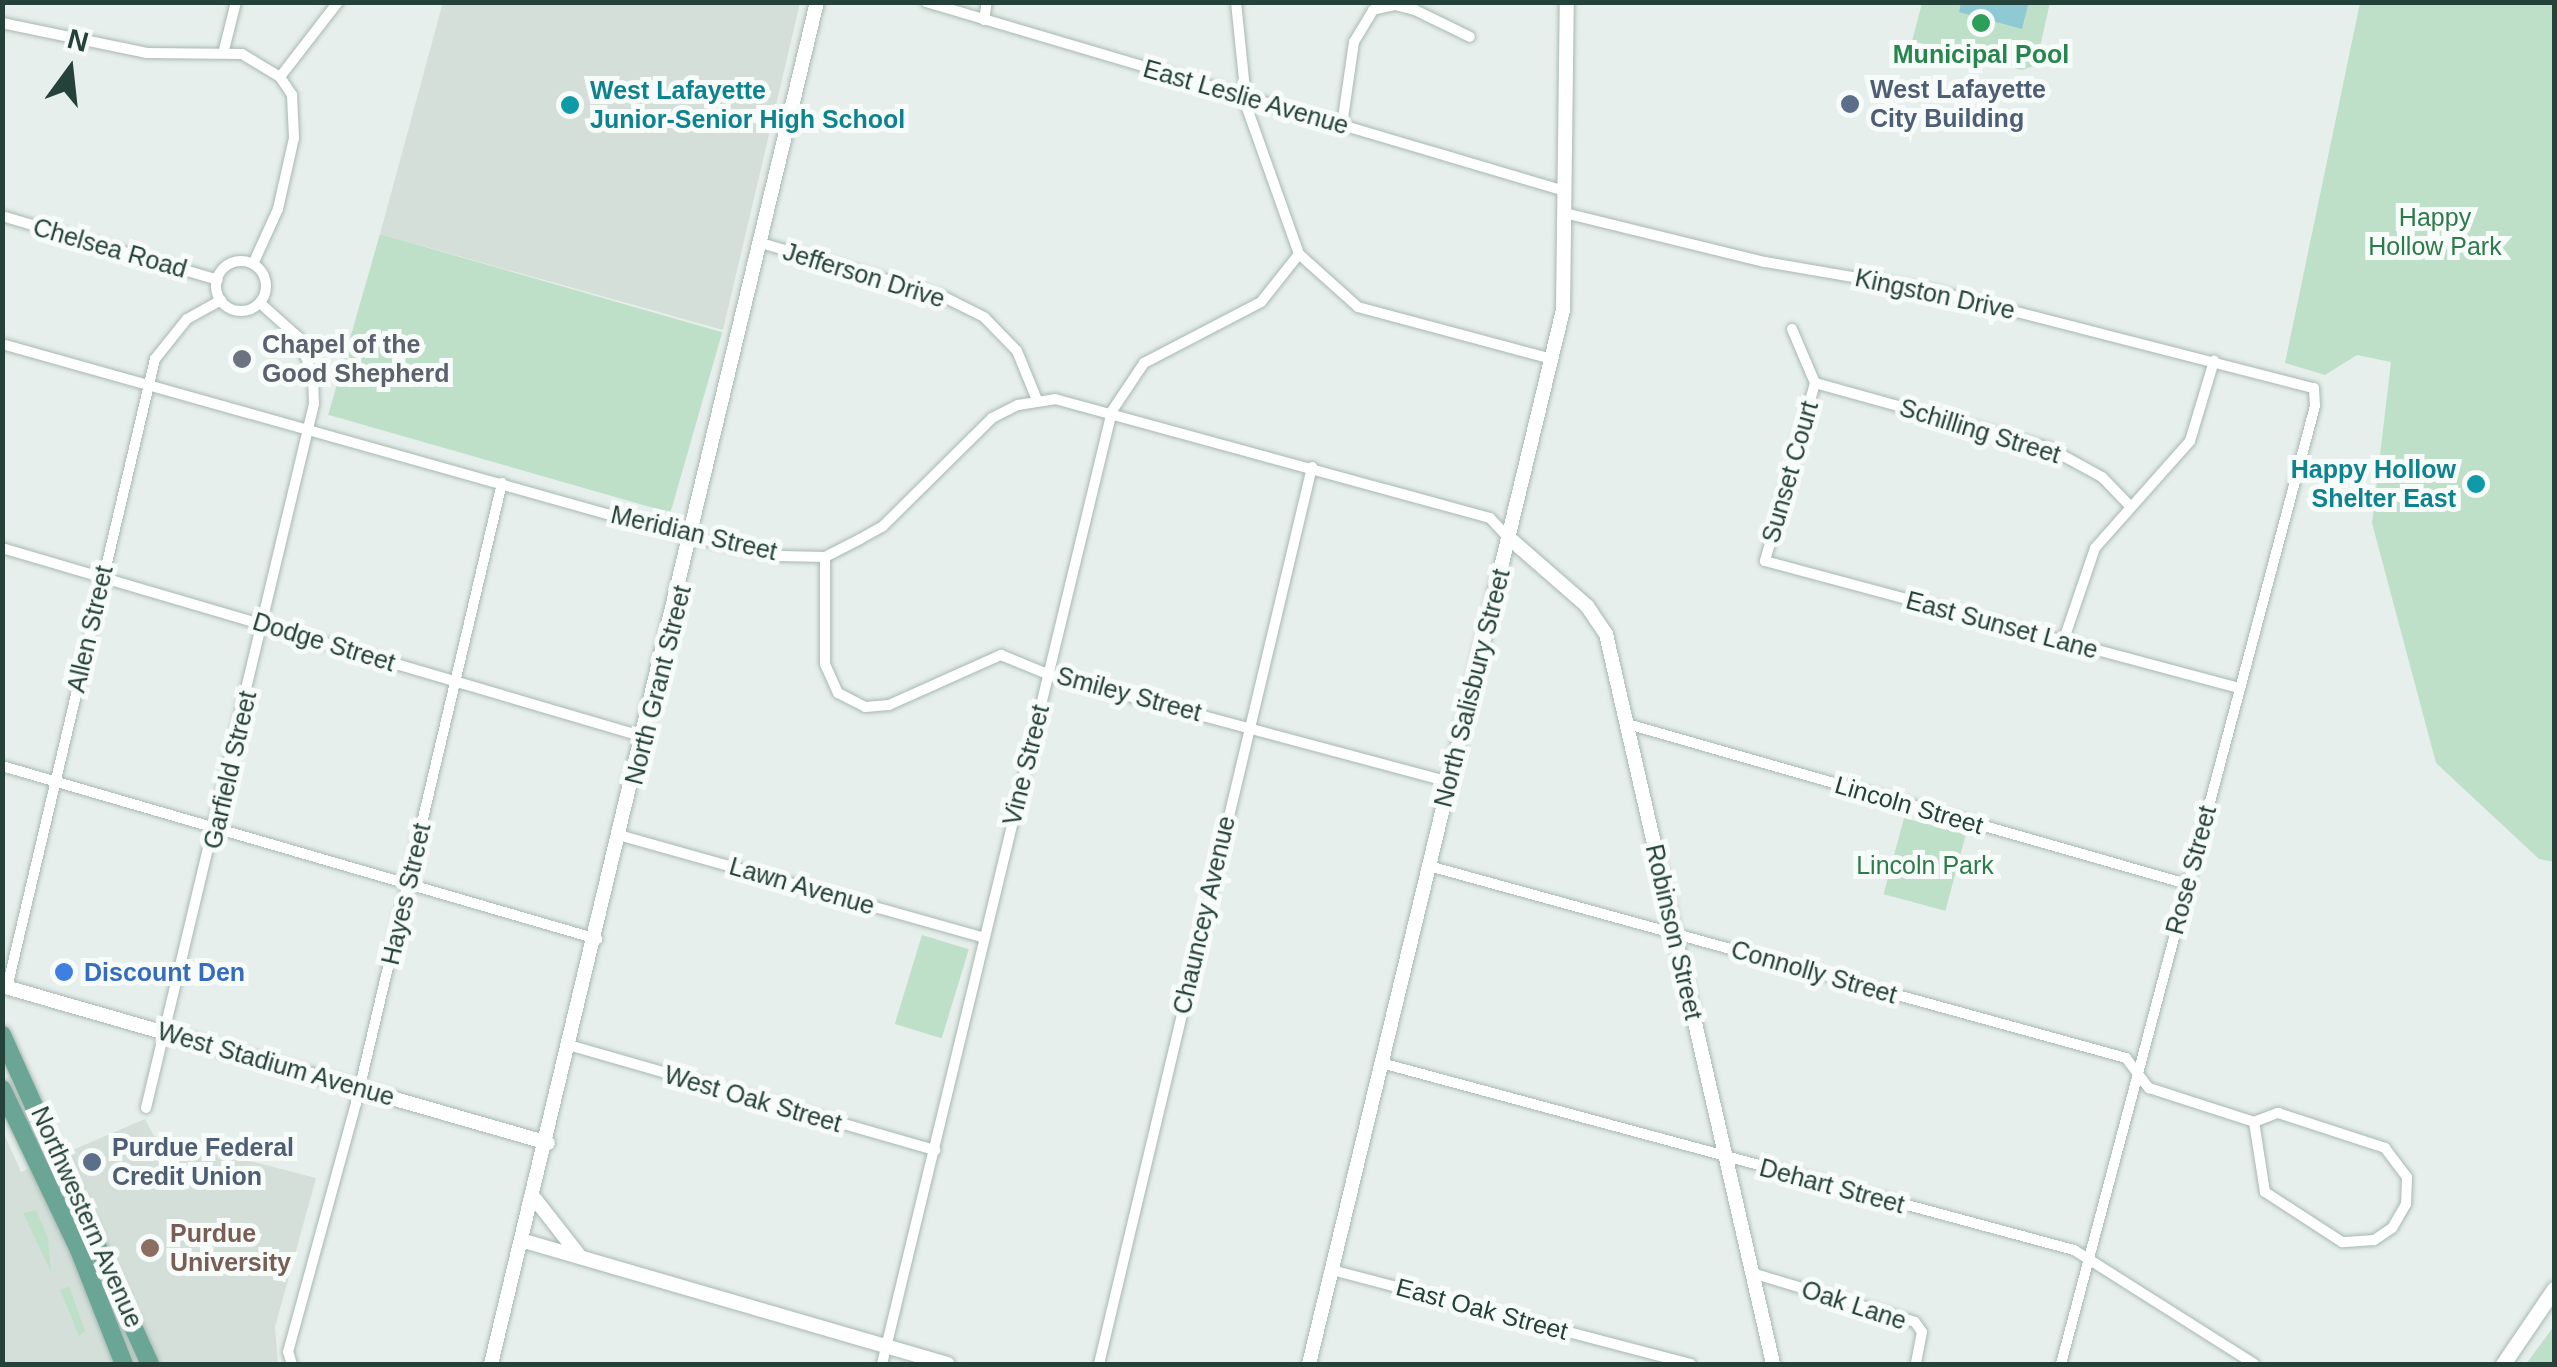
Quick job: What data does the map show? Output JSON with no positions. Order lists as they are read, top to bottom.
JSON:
{
  "streets": {
    "main road": ["Northwestern Avenue"],
    "street": [
      "East Leslie Avenue",
      "Chelsea Road",
      "Jefferson Drive",
      "Kingston Drive",
      "Schilling Street",
      "Sunset Court",
      "Meridian Street",
      "East Sunset Lane",
      "Allen Street",
      "Dodge Street",
      "North Grant Street",
      "North Salisbury Street",
      "Smiley Street",
      "Vine Street",
      "Garfield Street",
      "Lincoln Street",
      "Rose Street",
      "Lawn Avenue",
      "Hayes Street",
      "Chauncey Avenue",
      "Robinson Street",
      "Connolly Street",
      "West Stadium Avenue",
      "West Oak Street",
      "Dehart Street",
      "Oak Lane",
      "East Oak Street"
    ]
  },
  "crossings": [
    ["East Leslie Avenue", "North Salisbury Street"],
    ["Chelsea Road", "Allen Street"],
    ["Chelsea Road", "Garfield Street"],
    ["Jefferson Drive", "Meridian Street"],
    ["Jefferson Drive", "North Grant Street"],
    ["Kingston Drive", "North Salisbury Street"],
    ["Kingston Drive", "Rose Street"],
    ["Schilling Street", "Sunset Court"],
    ["Sunset Court", "East Sunset Lane"],
    ["Meridian Street", "Allen Street"],
    ["Meridian Street", "North Grant Street"],
    ["Meridian Street", "Smiley Street"],
    ["Meridian Street", "Garfield Street"],
    ["Meridian Street", "Hayes Street"],
    ["East Sunset Lane", "Rose Street"],
    ["Allen Street", "Dodge Street"],
    ["Allen Street", "Garfield Street"],
    ["Allen Street", "West Stadium Avenue"],
    ["Dodge Street", "North Grant Street"],
    ["Dodge Street", "Garfield Street"],
    ["Dodge Street", "Hayes Street"],
    ["North Grant Street", "Lawn Avenue"],
    ["North Grant Street", "West Stadium Avenue"],
    ["North Grant Street", "West Oak Street"],
    ["North Salisbury Street", "Smiley Street"],
    ["North Salisbury Street", "Robinson Street"],
    ["North Salisbury Street", "Connolly Street"],
    ["North Salisbury Street", "Dehart Street"],
    ["North Salisbury Street", "East Oak Street"],
    ["Smiley Street", "Vine Street"],
    ["Smiley Street", "Chauncey Avenue"],
    ["Vine Street", "Lawn Avenue"],
    ["Vine Street", "West Oak Street"],
    ["Garfield Street", "West Stadium Avenue"],
    ["Lincoln Street", "Rose Street"],
    ["Lincoln Street", "Robinson Street"],
    ["Rose Street", "Connolly Street"],
    ["Rose Street", "Dehart Street"],
    ["Hayes Street", "West Stadium Avenue"],
    ["Robinson Street", "Connolly Street"],
    ["Robinson Street", "Dehart Street"],
    ["Robinson Street", "Oak Lane"]
  ],
  "parks": ["Happy Hollow Park", "Lincoln Park"],
  "places": [
    "Municipal Pool",
    "West Lafayette City Building",
    "West Lafayette Junior-Senior High School",
    "Chapel of the Good Shepherd",
    "Happy Hollow Shelter East",
    "Discount Den",
    "Purdue Federal Credit Union",
    "Purdue University"
  ],
  "north": "top"
}
